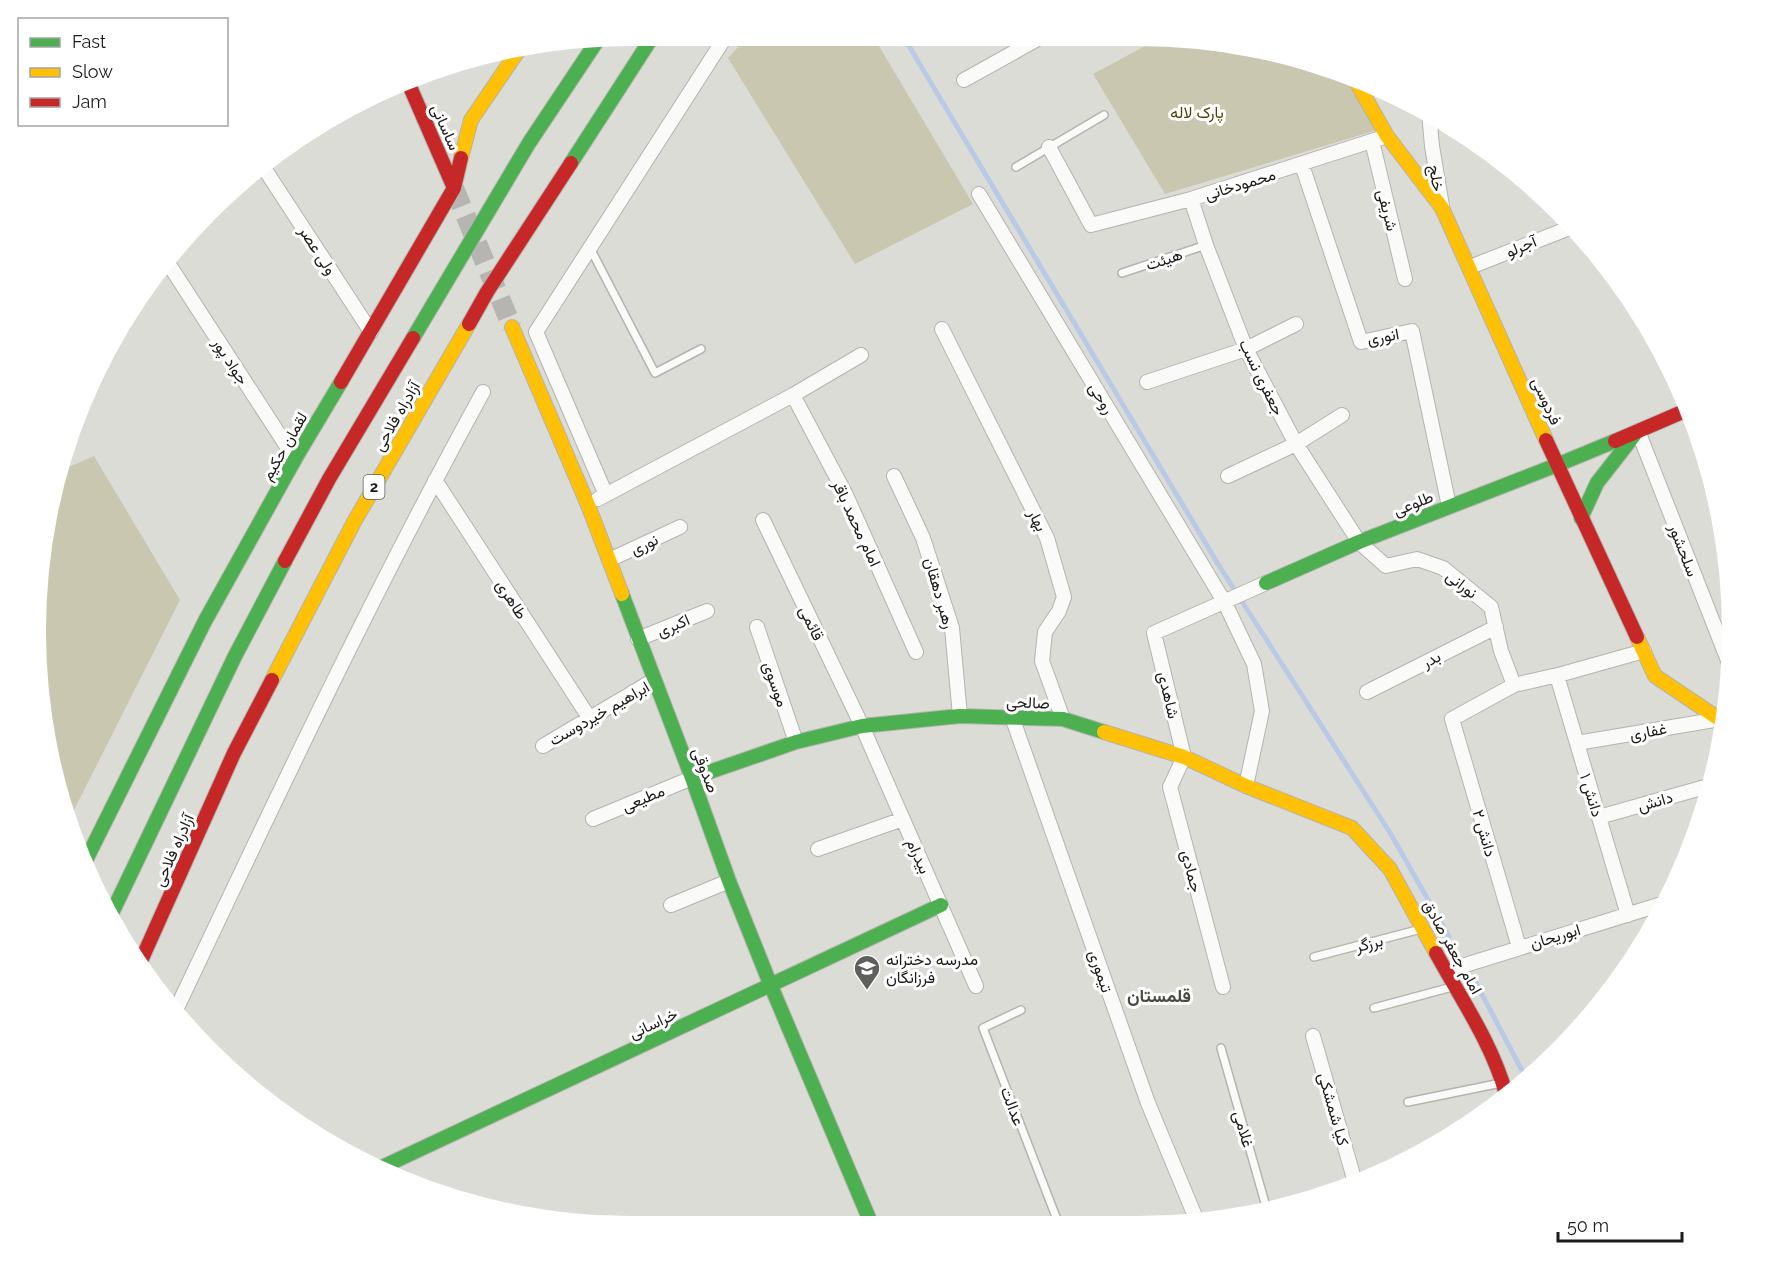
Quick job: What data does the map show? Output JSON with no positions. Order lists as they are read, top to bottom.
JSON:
{
  "streets": {
    "main road": [
      "ساسانی",
      "فردوسی",
      "آزادراه فلاحی",
      "لقمان حکیم",
      "2",
      "طلوعی",
      "صالحی",
      "صدوقی",
      "امام جعفر صادق",
      "خراسانی"
    ],
    "street": [
      "خلج",
      "محمودخانی",
      "شریفی",
      "آجرلو",
      "ولی عصر",
      "انوری",
      "جواد پور",
      "جعفری نسب",
      "روحی",
      "بهار",
      "امام محمد باقر",
      "نوری",
      "سلحشور",
      "نورانی",
      "رهبر دهقان",
      "طاهری",
      "قائمی",
      "اکبری",
      "بدر",
      "موسوی",
      "شاهدی",
      "ابراهیم خیردوست",
      "غفاری",
      "دانش ۱",
      "مطیعی",
      "دانش",
      "دانش ۲",
      "بیدرام",
      "جمادی",
      "ابوریحان",
      "تیموری",
      "کیا شمشکی"
    ],
    "lane": [
      "هیئت",
      "برزگر",
      "عدالت",
      "غلامی"
    ]
  },
  "crossings": [
    ["ساسانی", "لقمان حکیم"],
    ["خلج", "فردوسی"],
    ["محمودخانی", "شریفی"],
    ["محمودخانی", "انوری"],
    ["محمودخانی", "جعفری نسب"],
    ["محمودخانی", "فردوسی"],
    ["آجرلو", "فردوسی"],
    ["ولی عصر", "لقمان حکیم"],
    ["هیئت", "جعفری نسب"],
    ["انوری", "طلوعی"],
    ["جواد پور", "لقمان حکیم"],
    ["جعفری نسب", "طلوعی"],
    ["جعفری نسب", "نورانی"],
    ["روحی", "طلوعی"],
    ["روحی", "صالحی"],
    ["فردوسی", "طلوعی"],
    ["طلوعی", "سلحشور"],
    ["طلوعی", "نورانی"],
    ["طلوعی", "شاهدی"],
    ["بهار", "صالحی"],
    ["نوری", "صدوقی"],
    ["نورانی", "بدر"],
    ["نورانی", "دانش ۲"],
    ["رهبر دهقان", "صالحی"],
    ["طاهری", "ابراهیم خیردوست"],
    ["قائمی", "صالحی"],
    ["قائمی", "بیدرام"],
    ["اکبری", "صدوقی"],
    ["موسوی", "صالحی"],
    ["شاهدی", "صالحی"],
    ["شاهدی", "جمادی"],
    ["صالحی", "صدوقی"],
    ["صالحی", "مطیعی"],
    ["صالحی", "بیدرام"],
    ["صالحی", "جمادی"],
    ["صالحی", "امام جعفر صادق"],
    ["صالحی", "تیموری"],
    ["ابراهیم خیردوست", "صدوقی"],
    ["غفاری", "دانش ۱"],
    ["صدوقی", "مطیعی"],
    ["صدوقی", "خراسانی"],
    ["دانش ۱", "دانش"],
    ["دانش ۱", "ابوریحان"],
    ["دانش ۲", "ابوریحان"],
    ["بیدرام", "خراسانی"],
    ["ابوریحان", "امام جعفر صادق"],
    ["برزگر", "امام جعفر صادق"]
  ],
  "districts": ["قلمستان"],
  "parks": ["پارک لاله"],
  "places": {
    "school or university": ["مدرسه دخترانه فرزانگان"]
  },
  "legend": ["Fast", "Slow", "Jam"],
  "scale_bar": "50 m"
}
